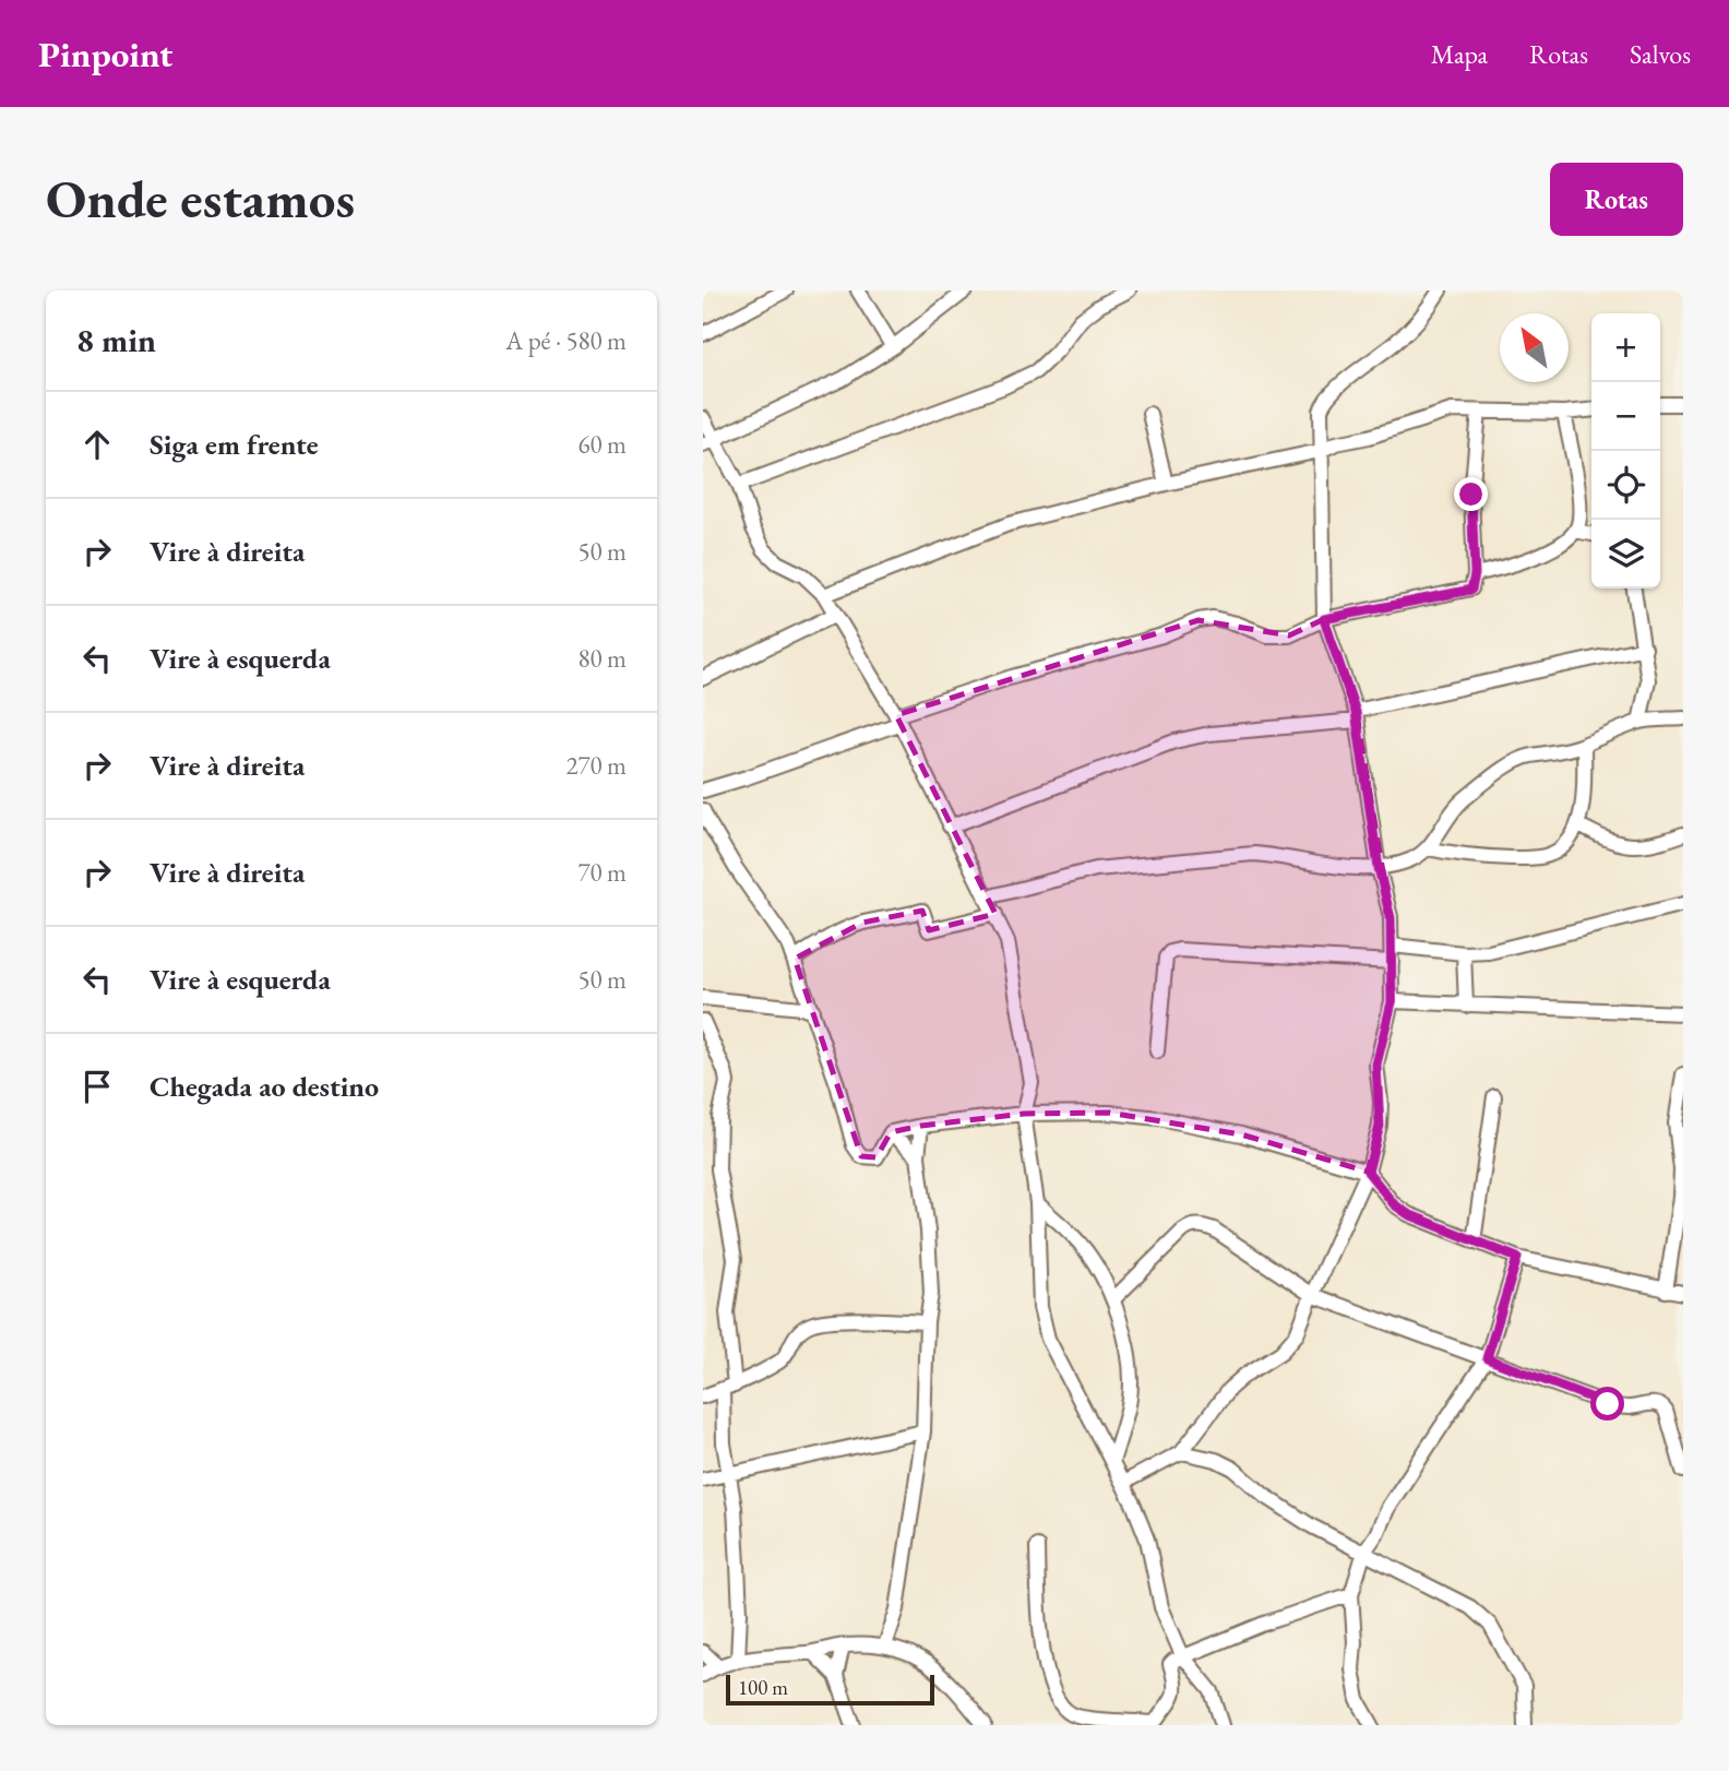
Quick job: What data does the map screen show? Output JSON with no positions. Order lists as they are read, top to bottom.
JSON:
{
  "scale_bar": "100 m",
  "north": "top left",
  "page": {
    "header": "Pinpoint",
    "nav": ["Mapa", "Rotas", "Salvos"],
    "buttons": "Rotas",
    "title": "Onde estamos",
    "heading": ["8 min", "A pé · 580 m"],
    "map_buttons": ["+", "−"],
    "list": [
      ["Siga em frente", "60 m"],
      ["Vire à direita", "50 m"],
      ["Vire à esquerda", "80 m"],
      ["Vire à direita", "270 m"],
      ["Vire à direita", "70 m"],
      ["Vire à esquerda", "50 m"],
      "Chegada ao destino"
    ],
    "scale": "100 m"
  }
}
